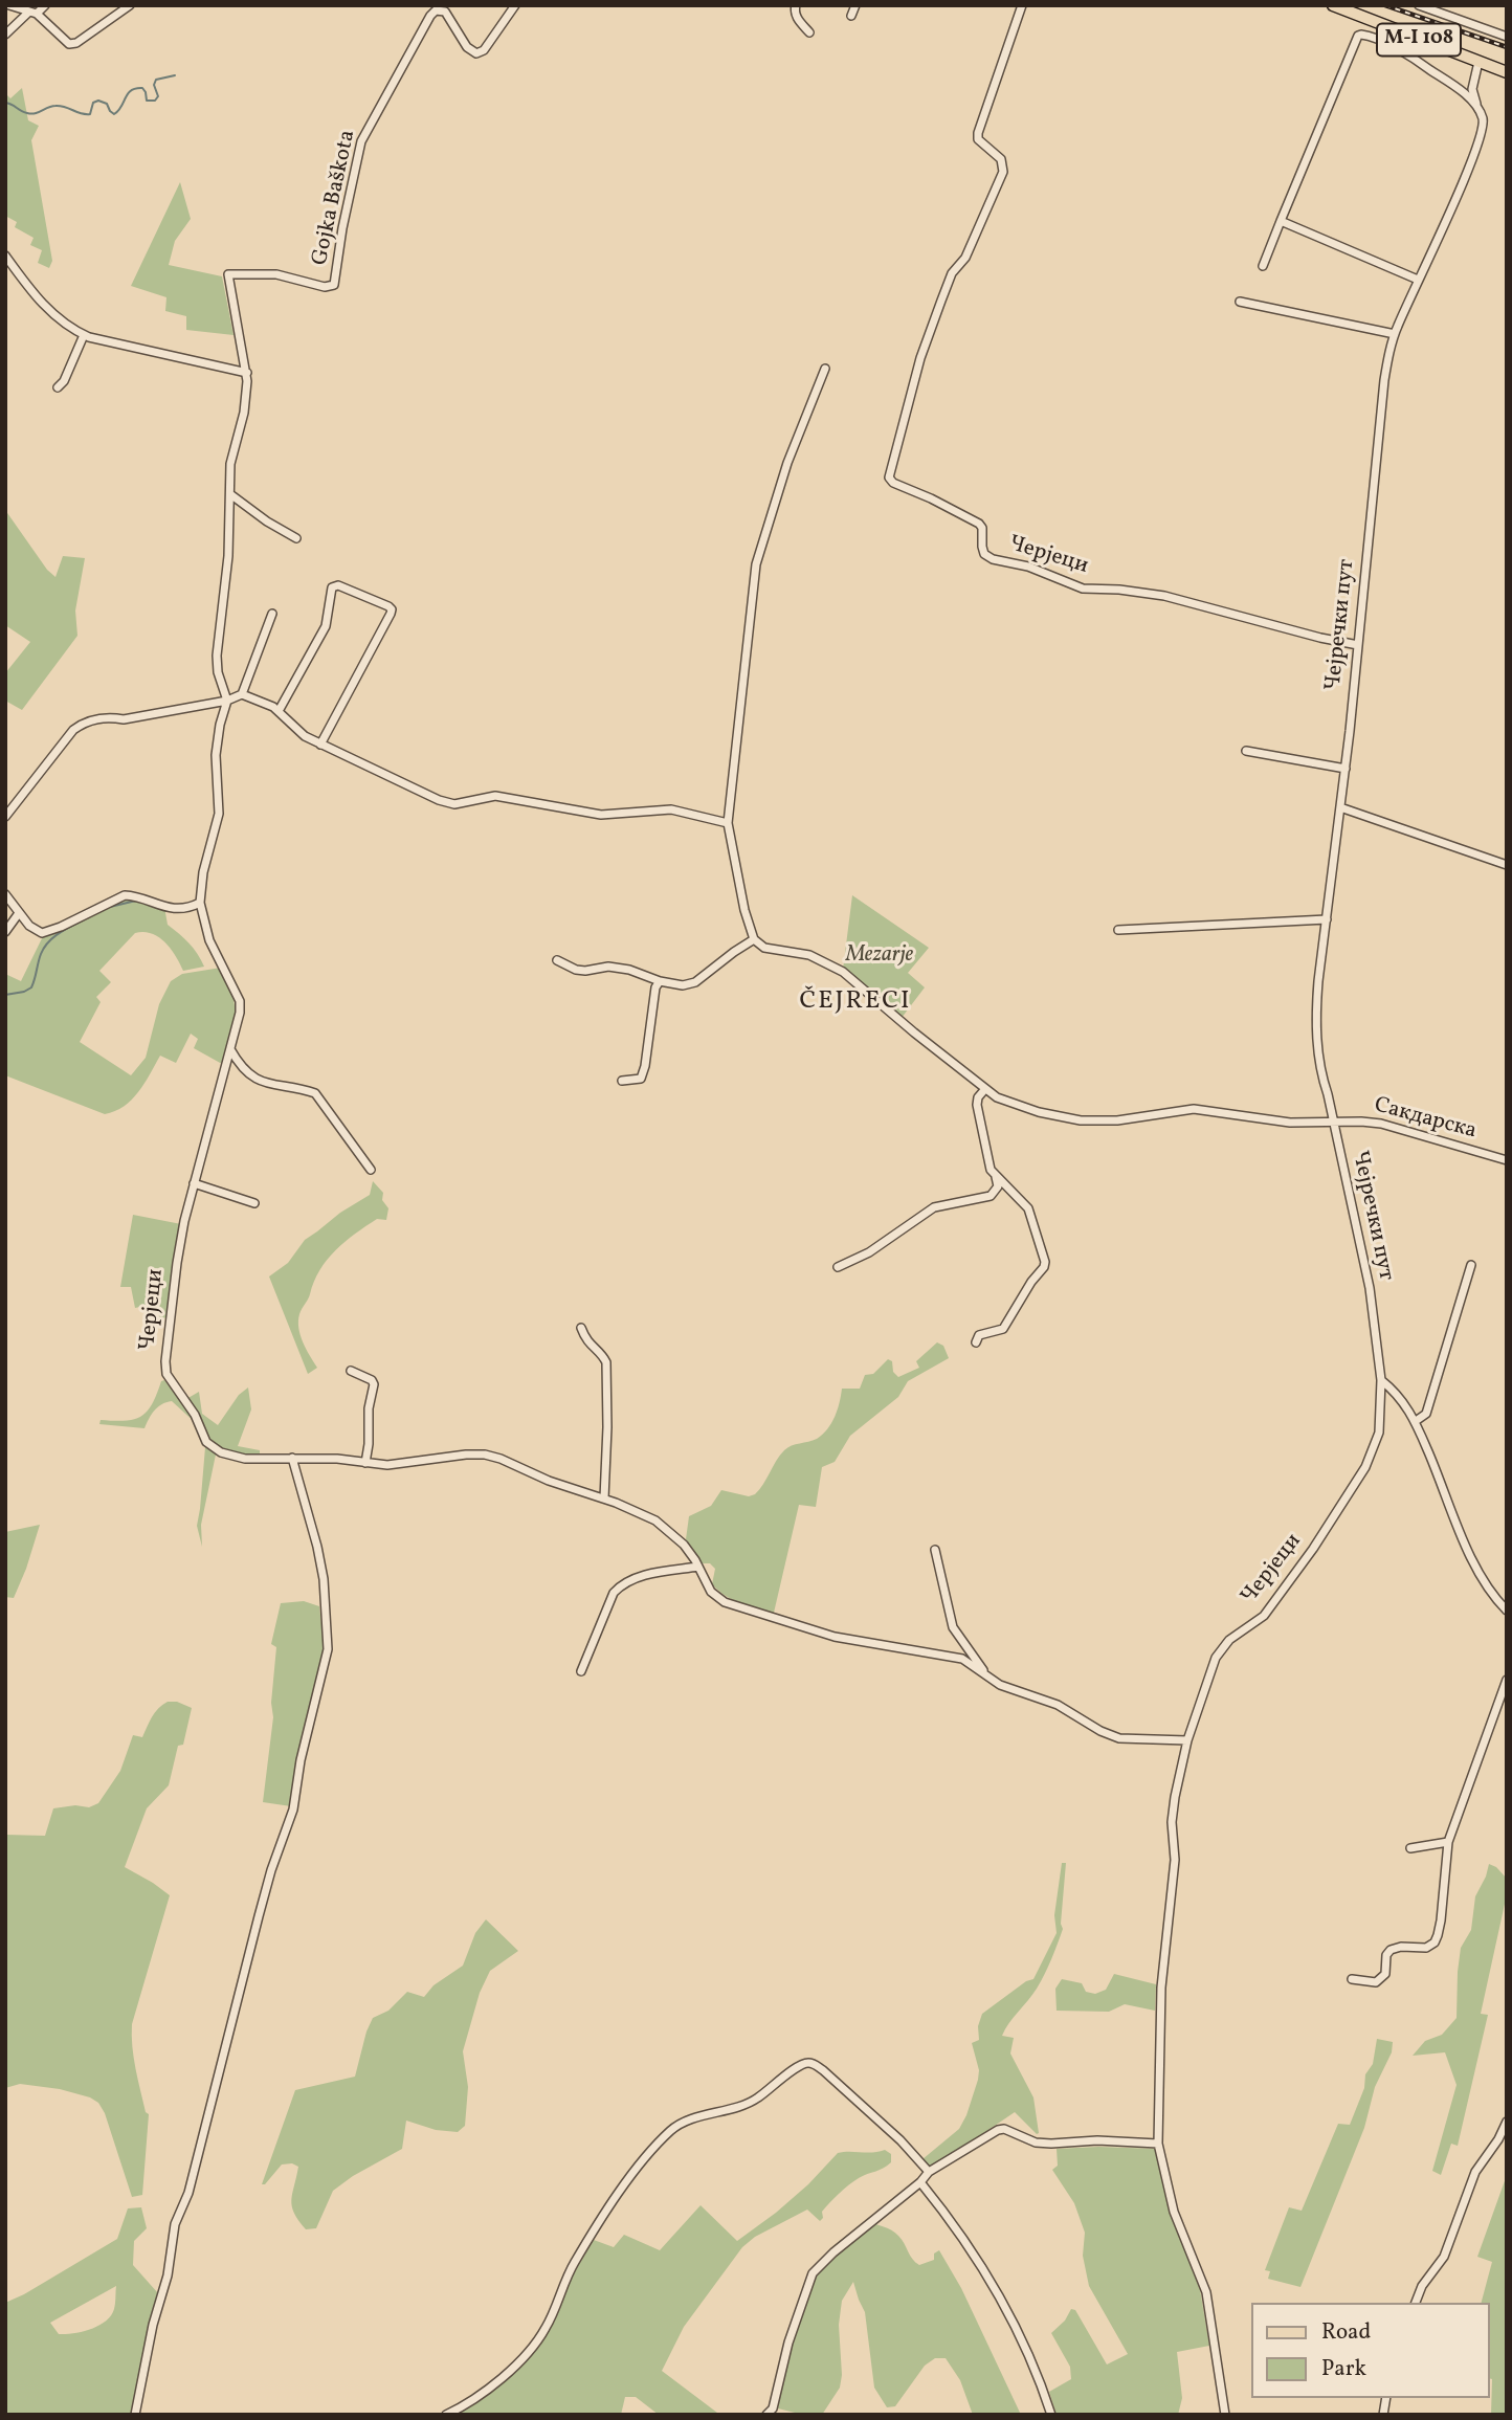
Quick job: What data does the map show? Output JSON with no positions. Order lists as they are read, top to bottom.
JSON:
{
  "streets": {
    "main road": ["M-I 108"],
    "street": [
      "Gojka Baškota",
      "Черјеци",
      "Чејречки пут",
      "Сакдарска"
    ]
  },
  "crossings": [
    ["M-I 108", "Чејречки пут"],
    ["Черјеци", "Чејречки пут"],
    ["Чејречки пут", "Сакдарска"]
  ],
  "districts": ["ČEJRECI"],
  "parks": ["Mezarje"],
  "legend": ["Road", "Park"]
}
